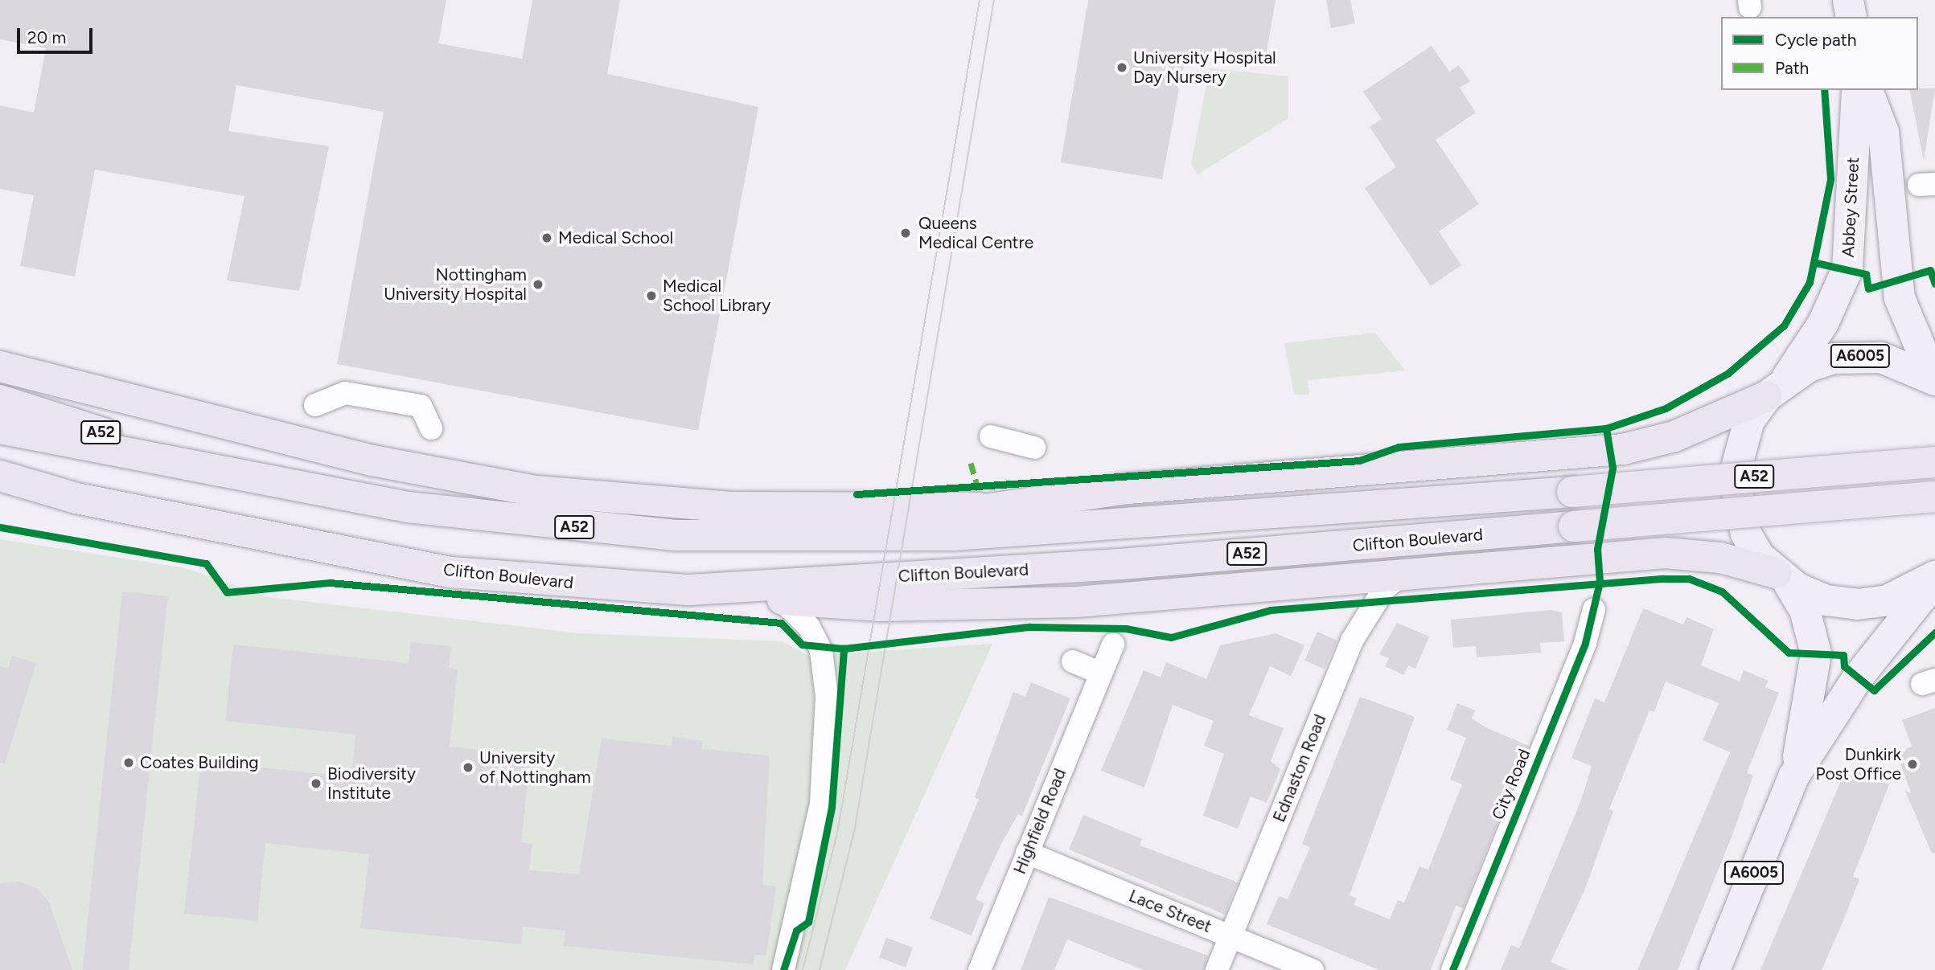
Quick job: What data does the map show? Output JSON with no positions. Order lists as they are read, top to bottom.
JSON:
{
  "streets": {
    "highway": ["A52", "Clifton Boulevard"],
    "main road": ["Abbey Street", "A6005"],
    "street": [
      "Ednaston Road",
      "City Road",
      "Highfield Road",
      "Lace Street"
    ]
  },
  "crossings": [
    ["Abbey Street", "A6005"],
    ["A52", "Clifton Boulevard"],
    ["Ednaston Road", "Lace Street"],
    ["Highfield Road", "Lace Street"]
  ],
  "places": [
    "University Hospital Day Nursery",
    "Queens Medical Centre",
    "Medical School",
    "Nottingham University Hospital",
    "Medical School Library",
    "Coates Building",
    "Dunkirk Post Office",
    "University of Nottingham",
    "Biodiversity Institute"
  ],
  "legend": ["Cycle path", "Path"],
  "scale_bar": "20 m"
}
